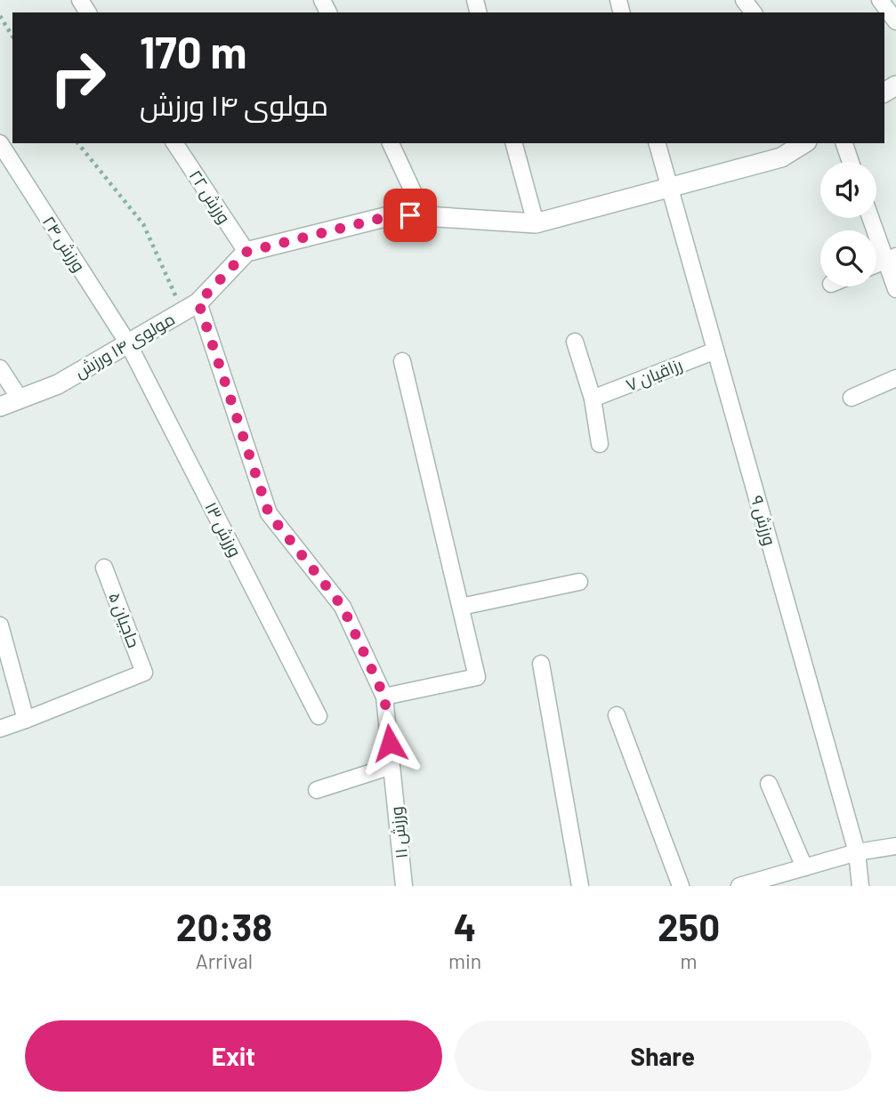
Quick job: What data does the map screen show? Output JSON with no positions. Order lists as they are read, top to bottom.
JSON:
{
  "streets": {
    "street": [
      "ورزش ۲۲",
      "ورزش ۲۴",
      "مولوی ۱۴ ورزش",
      "رزاقیان ۷",
      "ورزش ۹",
      "ورزش ۱۳",
      "حاجیان ۵",
      "ورزش ۱۱"
    ]
  },
  "crossings": [
    ["ورزش ۲۲", "مولوی ۱۴ ورزش"],
    ["ورزش ۲۴", "مولوی ۱۴ ورزش"],
    ["ورزش ۲۴", "ورزش ۱۳"],
    ["مولوی ۱۴ ورزش", "ورزش ۱۳"],
    ["مولوی ۱۴ ورزش", "ورزش ۱۱"],
    ["رزاقیان ۷", "ورزش ۹"]
  ],
  "page": {
    "turn": ["170 m", "مولوی ۱۴ ورزش"],
    "eta": [
      "20:38",
      "Arrival",
      "4",
      "min",
      "250",
      "m"
    ],
    "buttons": ["Exit", "Share"]
  }
}
